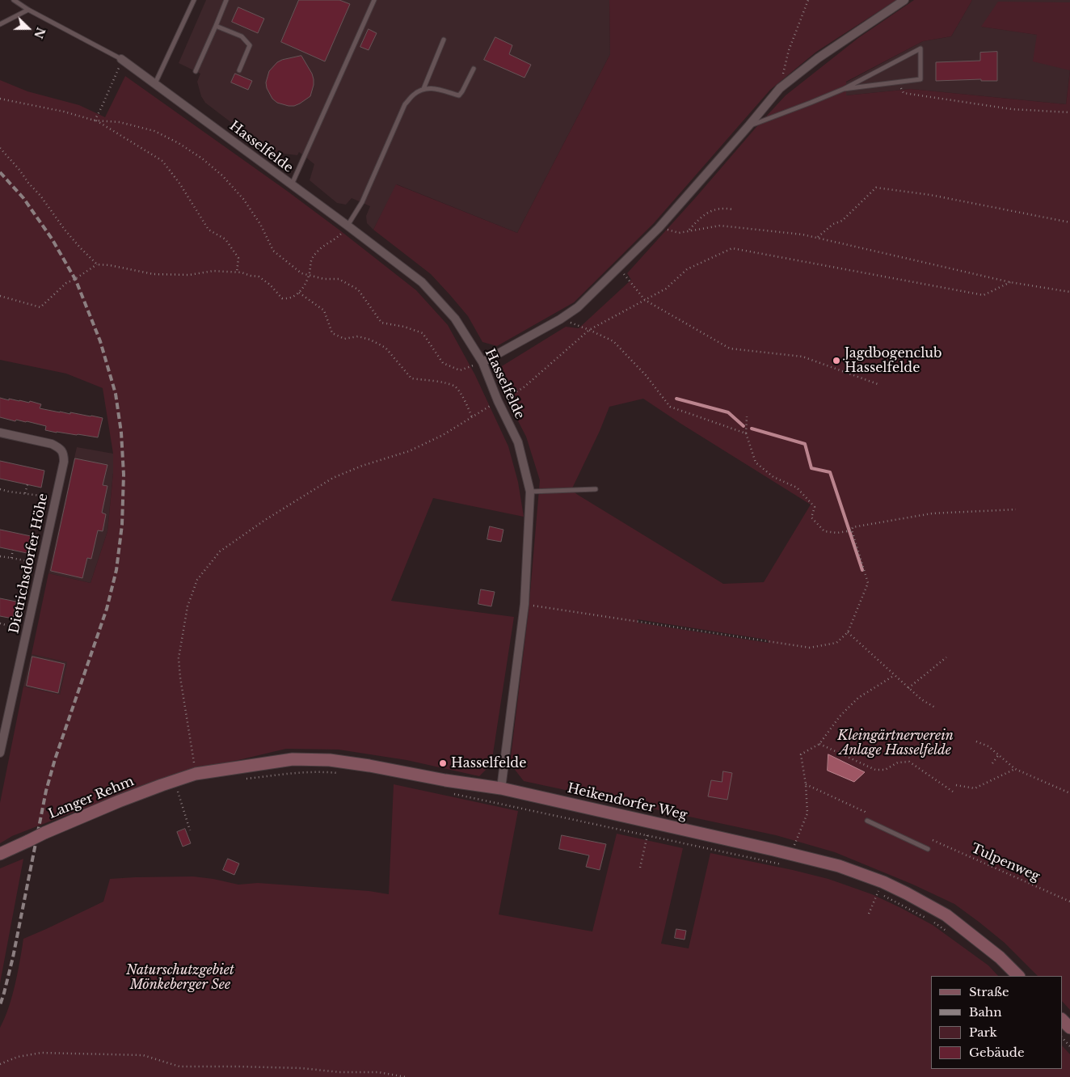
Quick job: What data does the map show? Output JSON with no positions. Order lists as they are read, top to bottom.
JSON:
{
  "streets": {
    "street": [
      "Hasselfelde",
      "Dietrichsdorfer Höhe",
      "Langer Rehm",
      "Heikendorfer Weg"
    ],
    "path": ["Tulpenweg"]
  },
  "crossings": [
    ["Hasselfelde", "Heikendorfer Weg"],
    ["Langer Rehm", "Heikendorfer Weg"]
  ],
  "parks": ["Kleingärtnerverein Anlage Hasselfelde", "Naturschutzgebiet Mönkeberger See"],
  "places": ["Jagdbogenclub Hasselfelde", "Hasselfelde"],
  "legend": [
    "Straße",
    "Bahn",
    "Park",
    "Gebäude"
  ],
  "north": "right"
}
